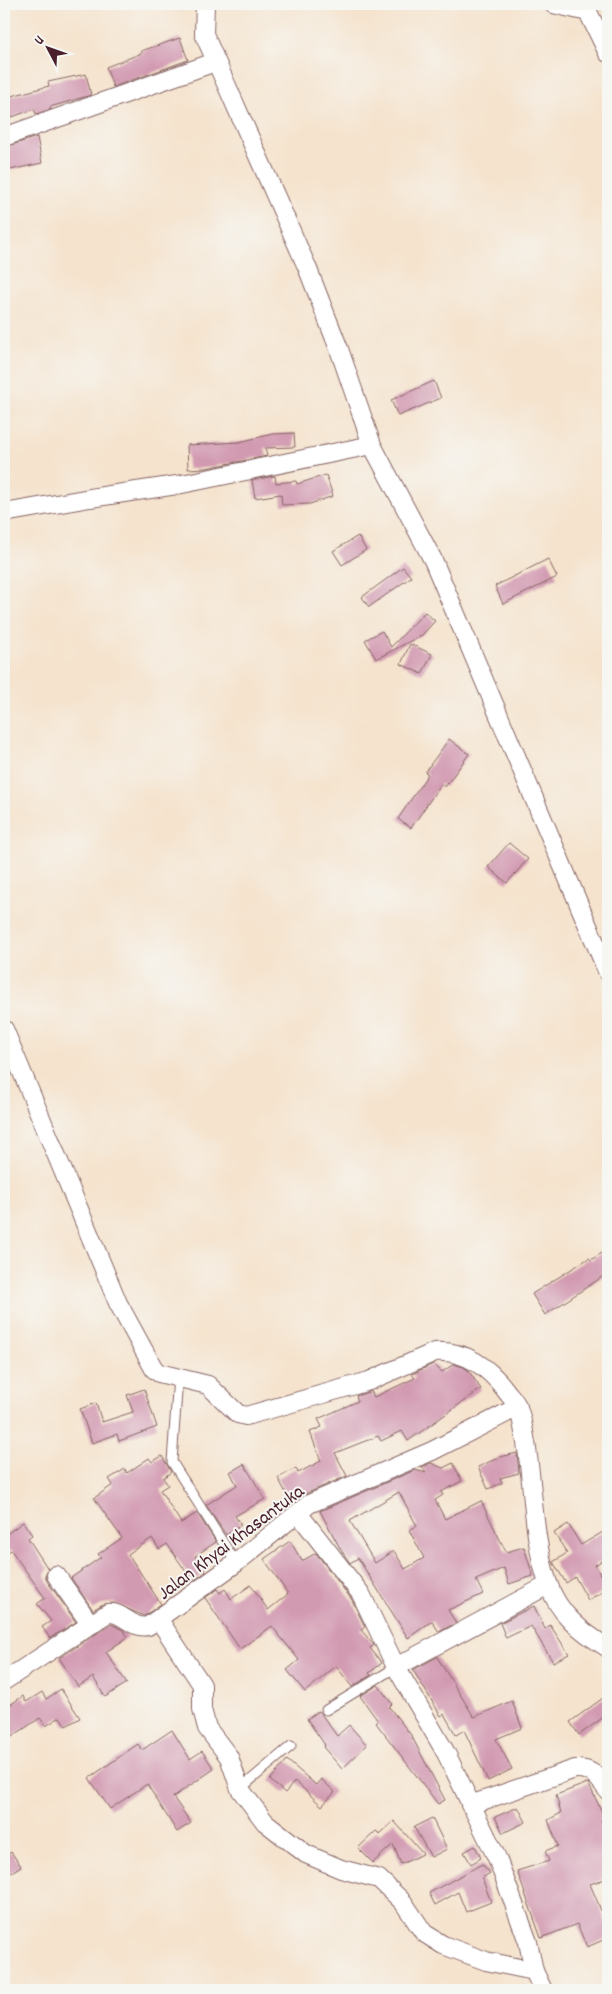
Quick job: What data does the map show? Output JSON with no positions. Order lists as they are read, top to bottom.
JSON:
{
  "streets": {
    "street": ["Jalan Khyai Khasantuka"]
  },
  "north": "top left"
}
